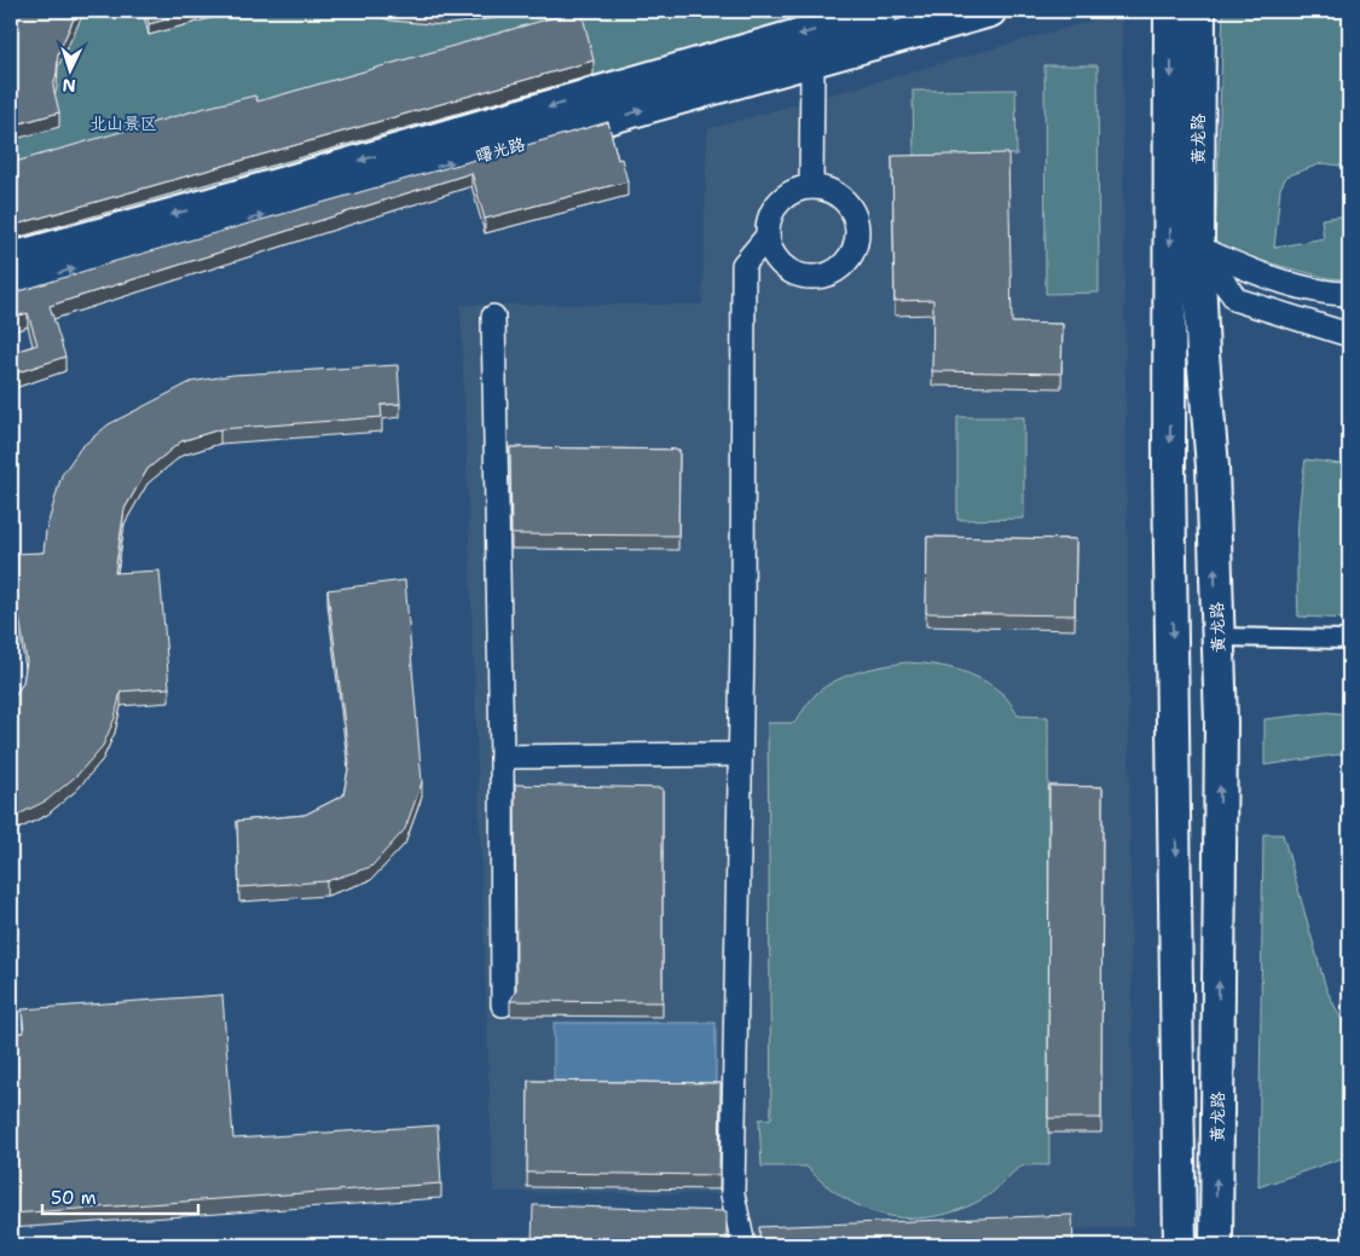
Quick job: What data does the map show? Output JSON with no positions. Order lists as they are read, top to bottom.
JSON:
{
  "streets": {
    "main road": ["黄龙路", "曙光路"]
  },
  "parks": ["北山景区"],
  "scale_bar": "50 m",
  "north": "bottom"
}
